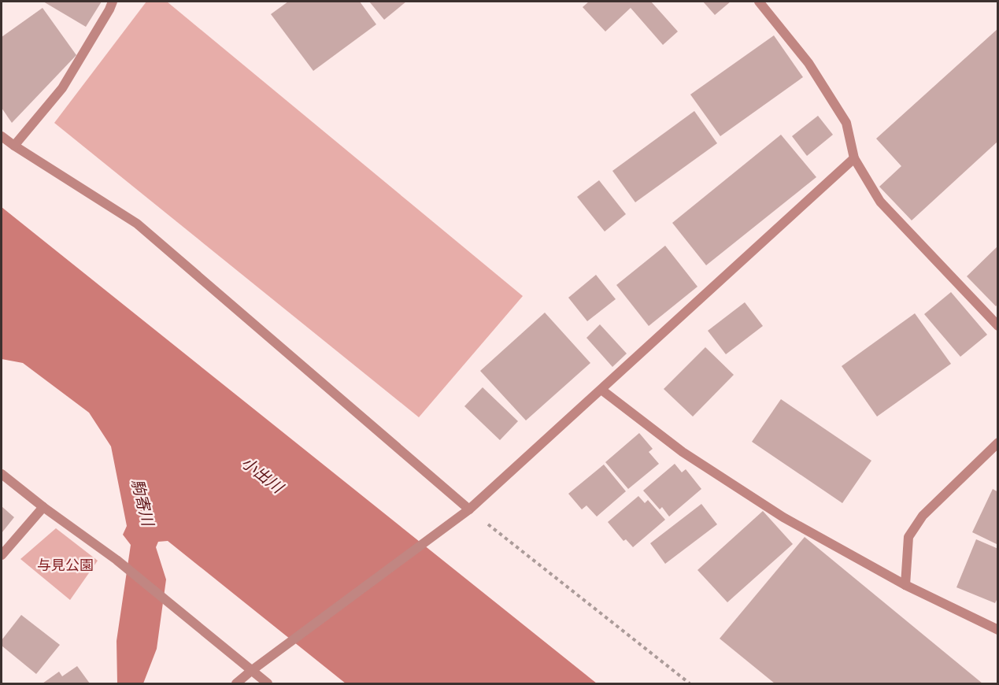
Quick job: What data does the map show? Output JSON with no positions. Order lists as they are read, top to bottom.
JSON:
{
  "water": ["小出川", "駒寄川"],
  "parks": ["与見公園"]
}
